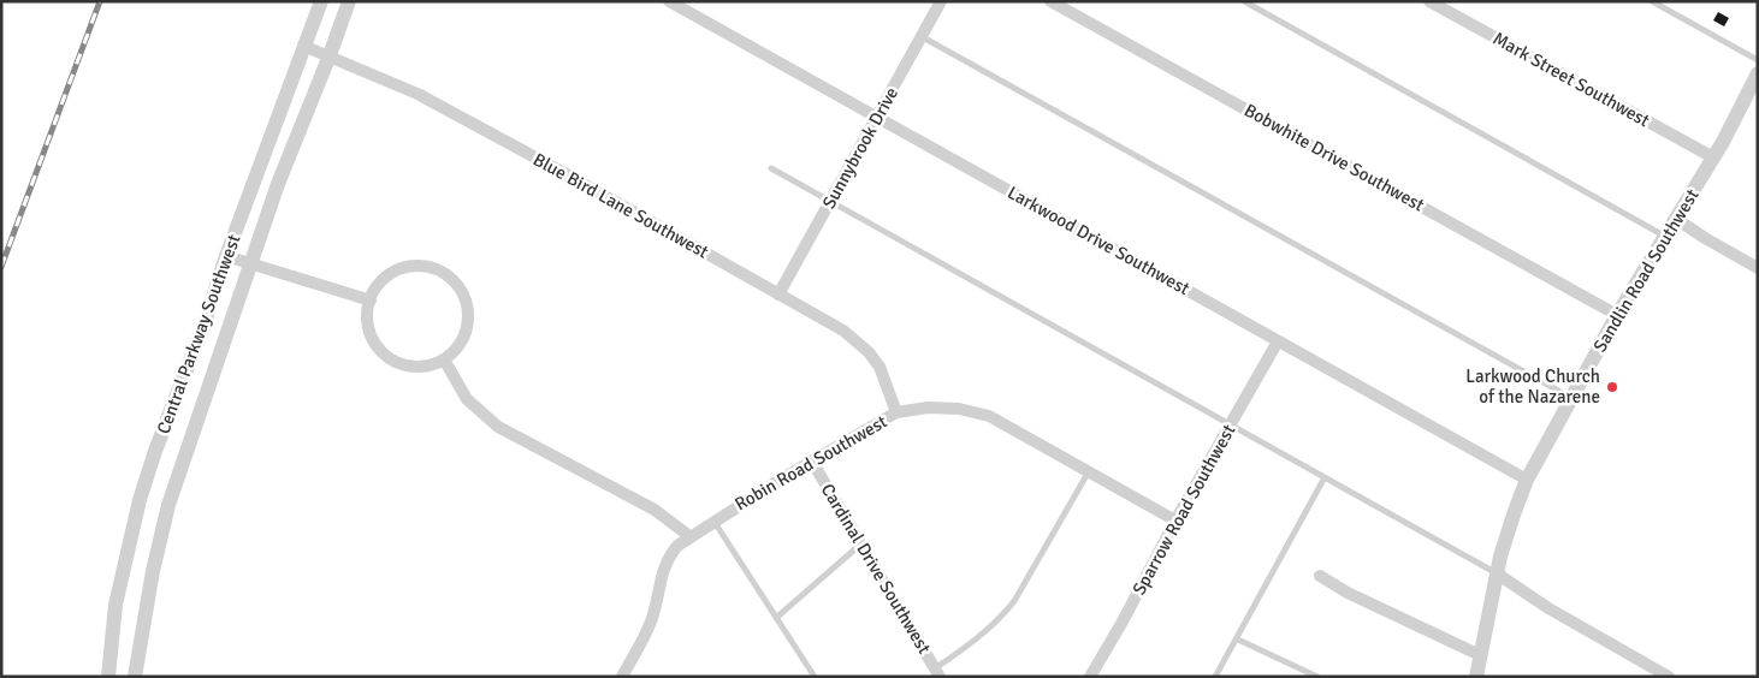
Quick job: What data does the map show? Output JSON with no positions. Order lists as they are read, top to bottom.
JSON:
{
  "streets": {
    "street": [
      "Mark Street Southwest",
      "Sunnybrook Drive",
      "Bobwhite Drive Southwest",
      "Blue Bird Lane Southwest",
      "Larkwood Drive Southwest",
      "Sandlin Road Southwest",
      "Central Parkway Southwest",
      "Robin Road Southwest",
      "Sparrow Road Southwest",
      "Cardinal Drive Southwest"
    ]
  },
  "crossings": [
    ["Mark Street Southwest", "Sandlin Road Southwest"],
    ["Sunnybrook Drive", "Blue Bird Lane Southwest"],
    ["Sunnybrook Drive", "Larkwood Drive Southwest"],
    ["Bobwhite Drive Southwest", "Sandlin Road Southwest"],
    ["Blue Bird Lane Southwest", "Central Parkway Southwest"],
    ["Blue Bird Lane Southwest", "Robin Road Southwest"],
    ["Larkwood Drive Southwest", "Sandlin Road Southwest"],
    ["Larkwood Drive Southwest", "Sparrow Road Southwest"],
    ["Robin Road Southwest", "Sparrow Road Southwest"],
    ["Robin Road Southwest", "Cardinal Drive Southwest"]
  ],
  "places": ["Larkwood Church of the Nazarene"]
}
